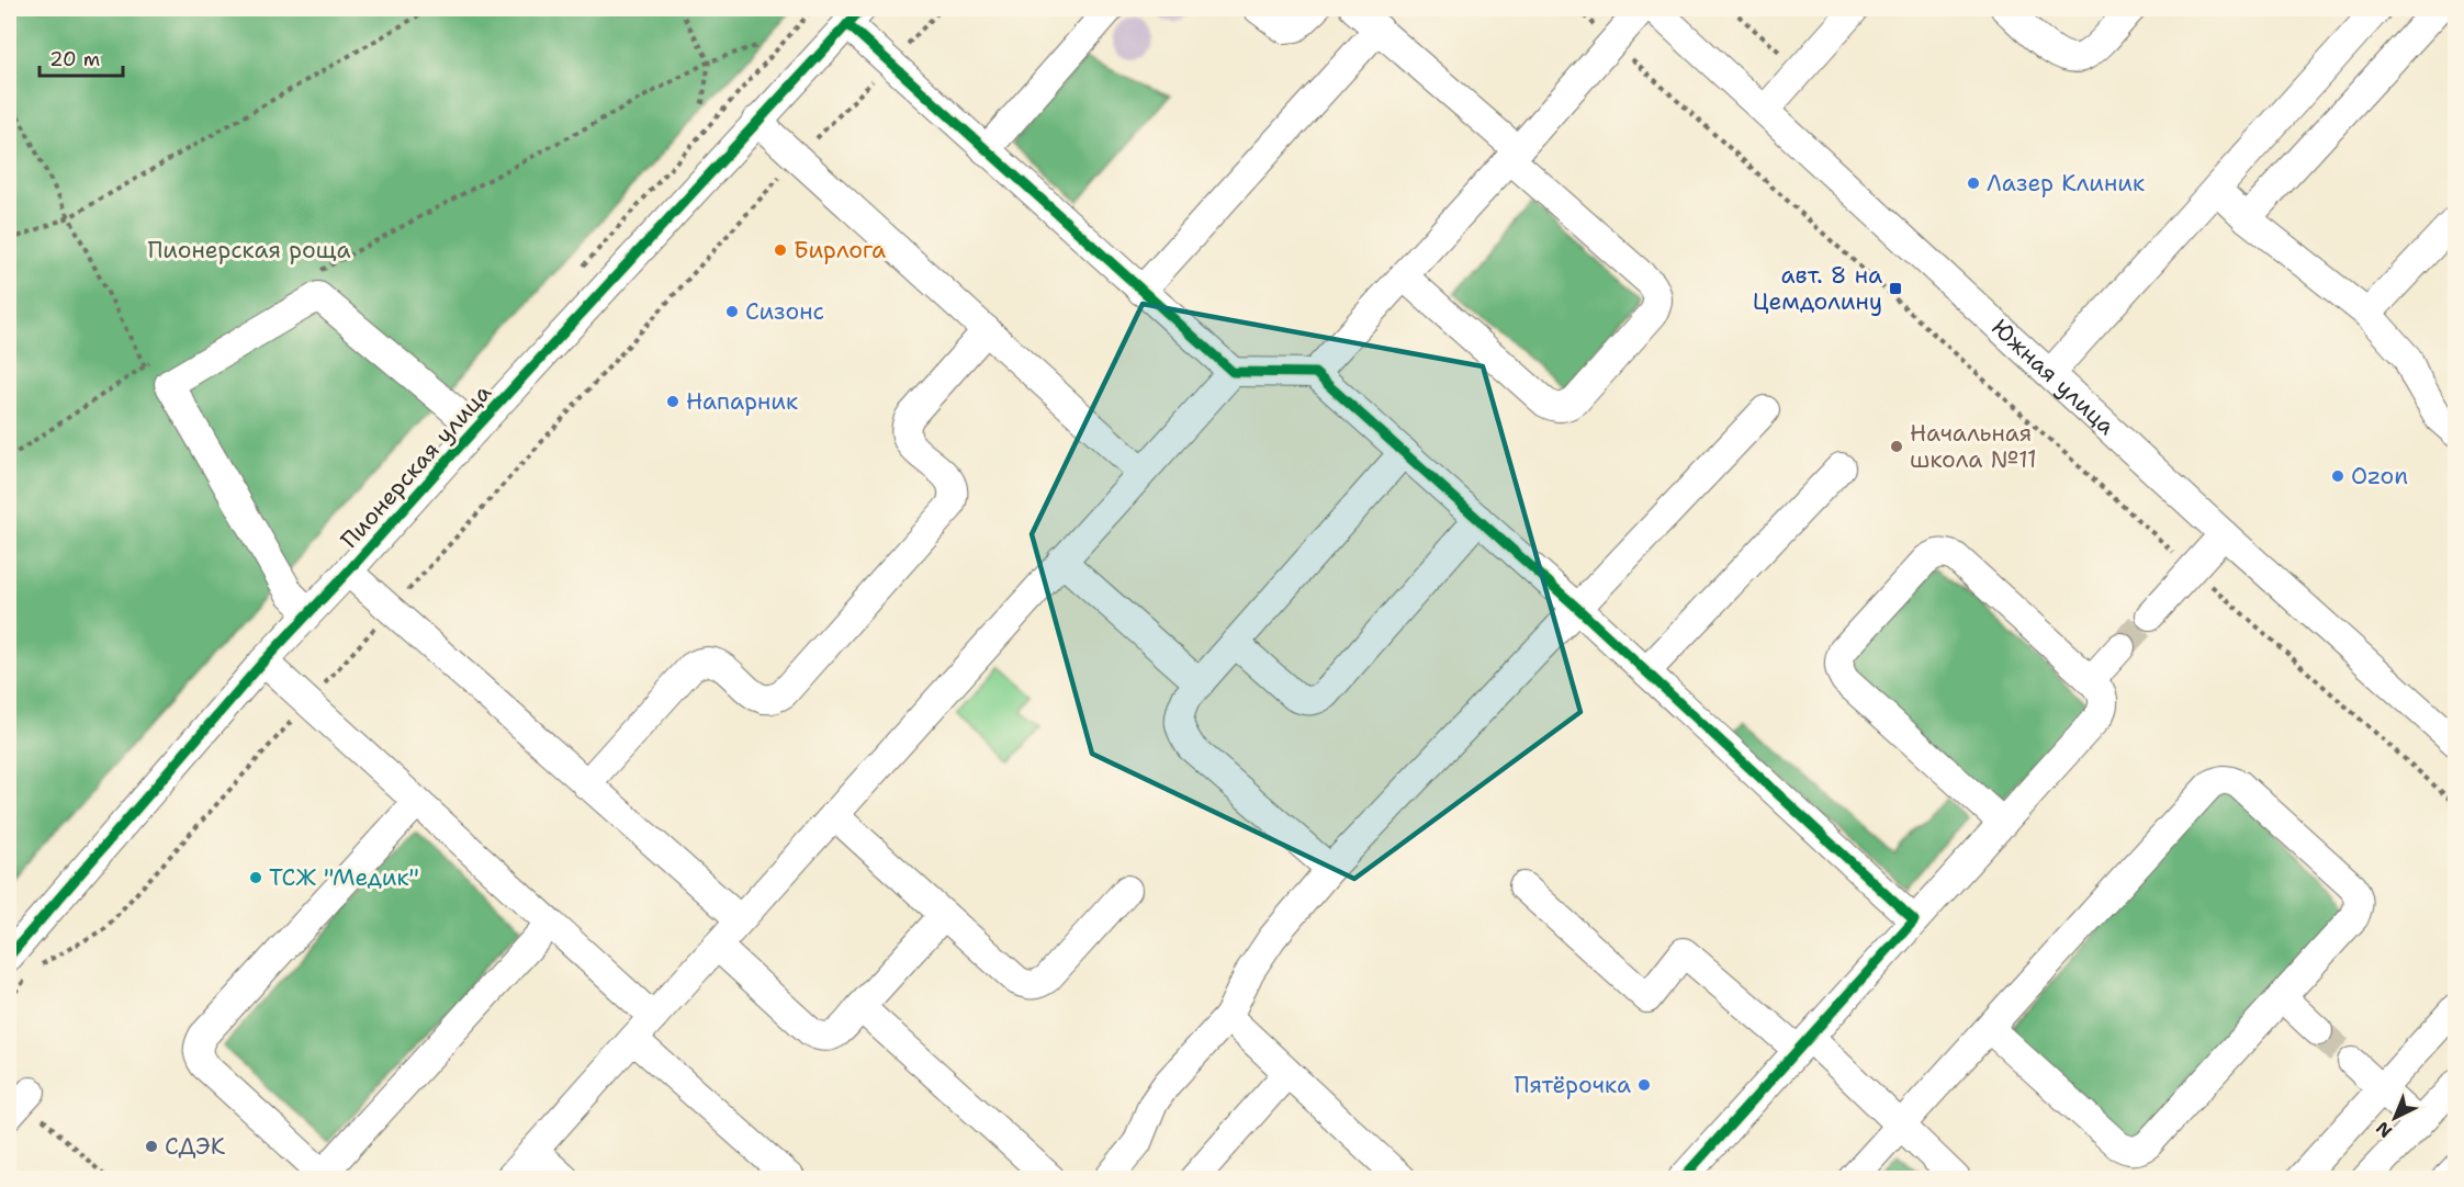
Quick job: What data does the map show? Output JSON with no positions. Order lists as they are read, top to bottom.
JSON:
{
  "streets": {
    "street": ["Южная улица", "Пионерская улица"]
  },
  "parks": ["Пионерская роща"],
  "places": {
    "other": [
      "Лазер Клиник",
      "Бирлога",
      "Сизонс",
      "Напарник",
      "Начальная школа №11",
      "Ozon",
      "ТСЖ \"Медик\"",
      "Пятёрочка",
      "СДЭК"
    ],
    "transit": ["авт. 8 на Цемдолину"]
  },
  "scale_bar": "20 m",
  "north": "bottom left"
}
